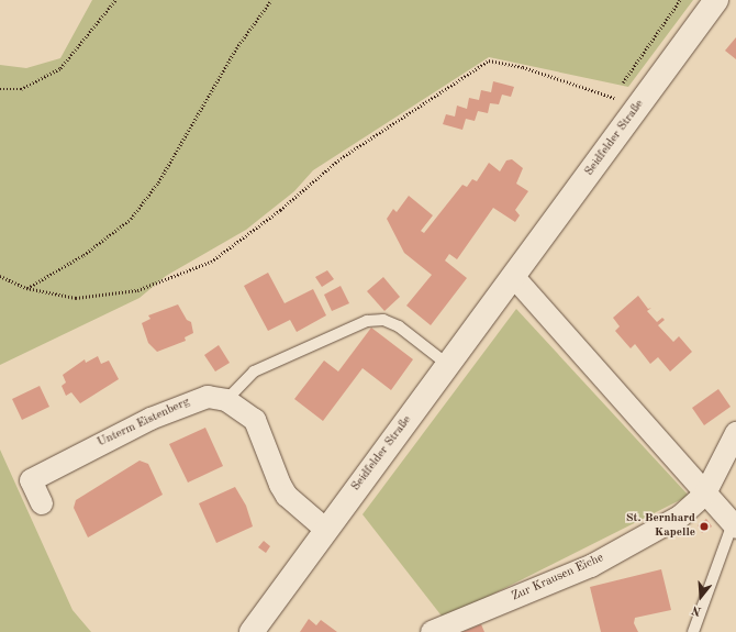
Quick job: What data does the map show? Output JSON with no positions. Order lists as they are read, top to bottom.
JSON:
{
  "streets": {
    "main road": ["Seidfelder Straße"],
    "street": ["Unterm Eistenberg", "Zur Krausen Eiche"]
  },
  "crossings": [
    ["Seidfelder Straße", "Unterm Eistenberg"]
  ],
  "places": ["St. Bernhard Kapelle"],
  "north": "bottom"
}
